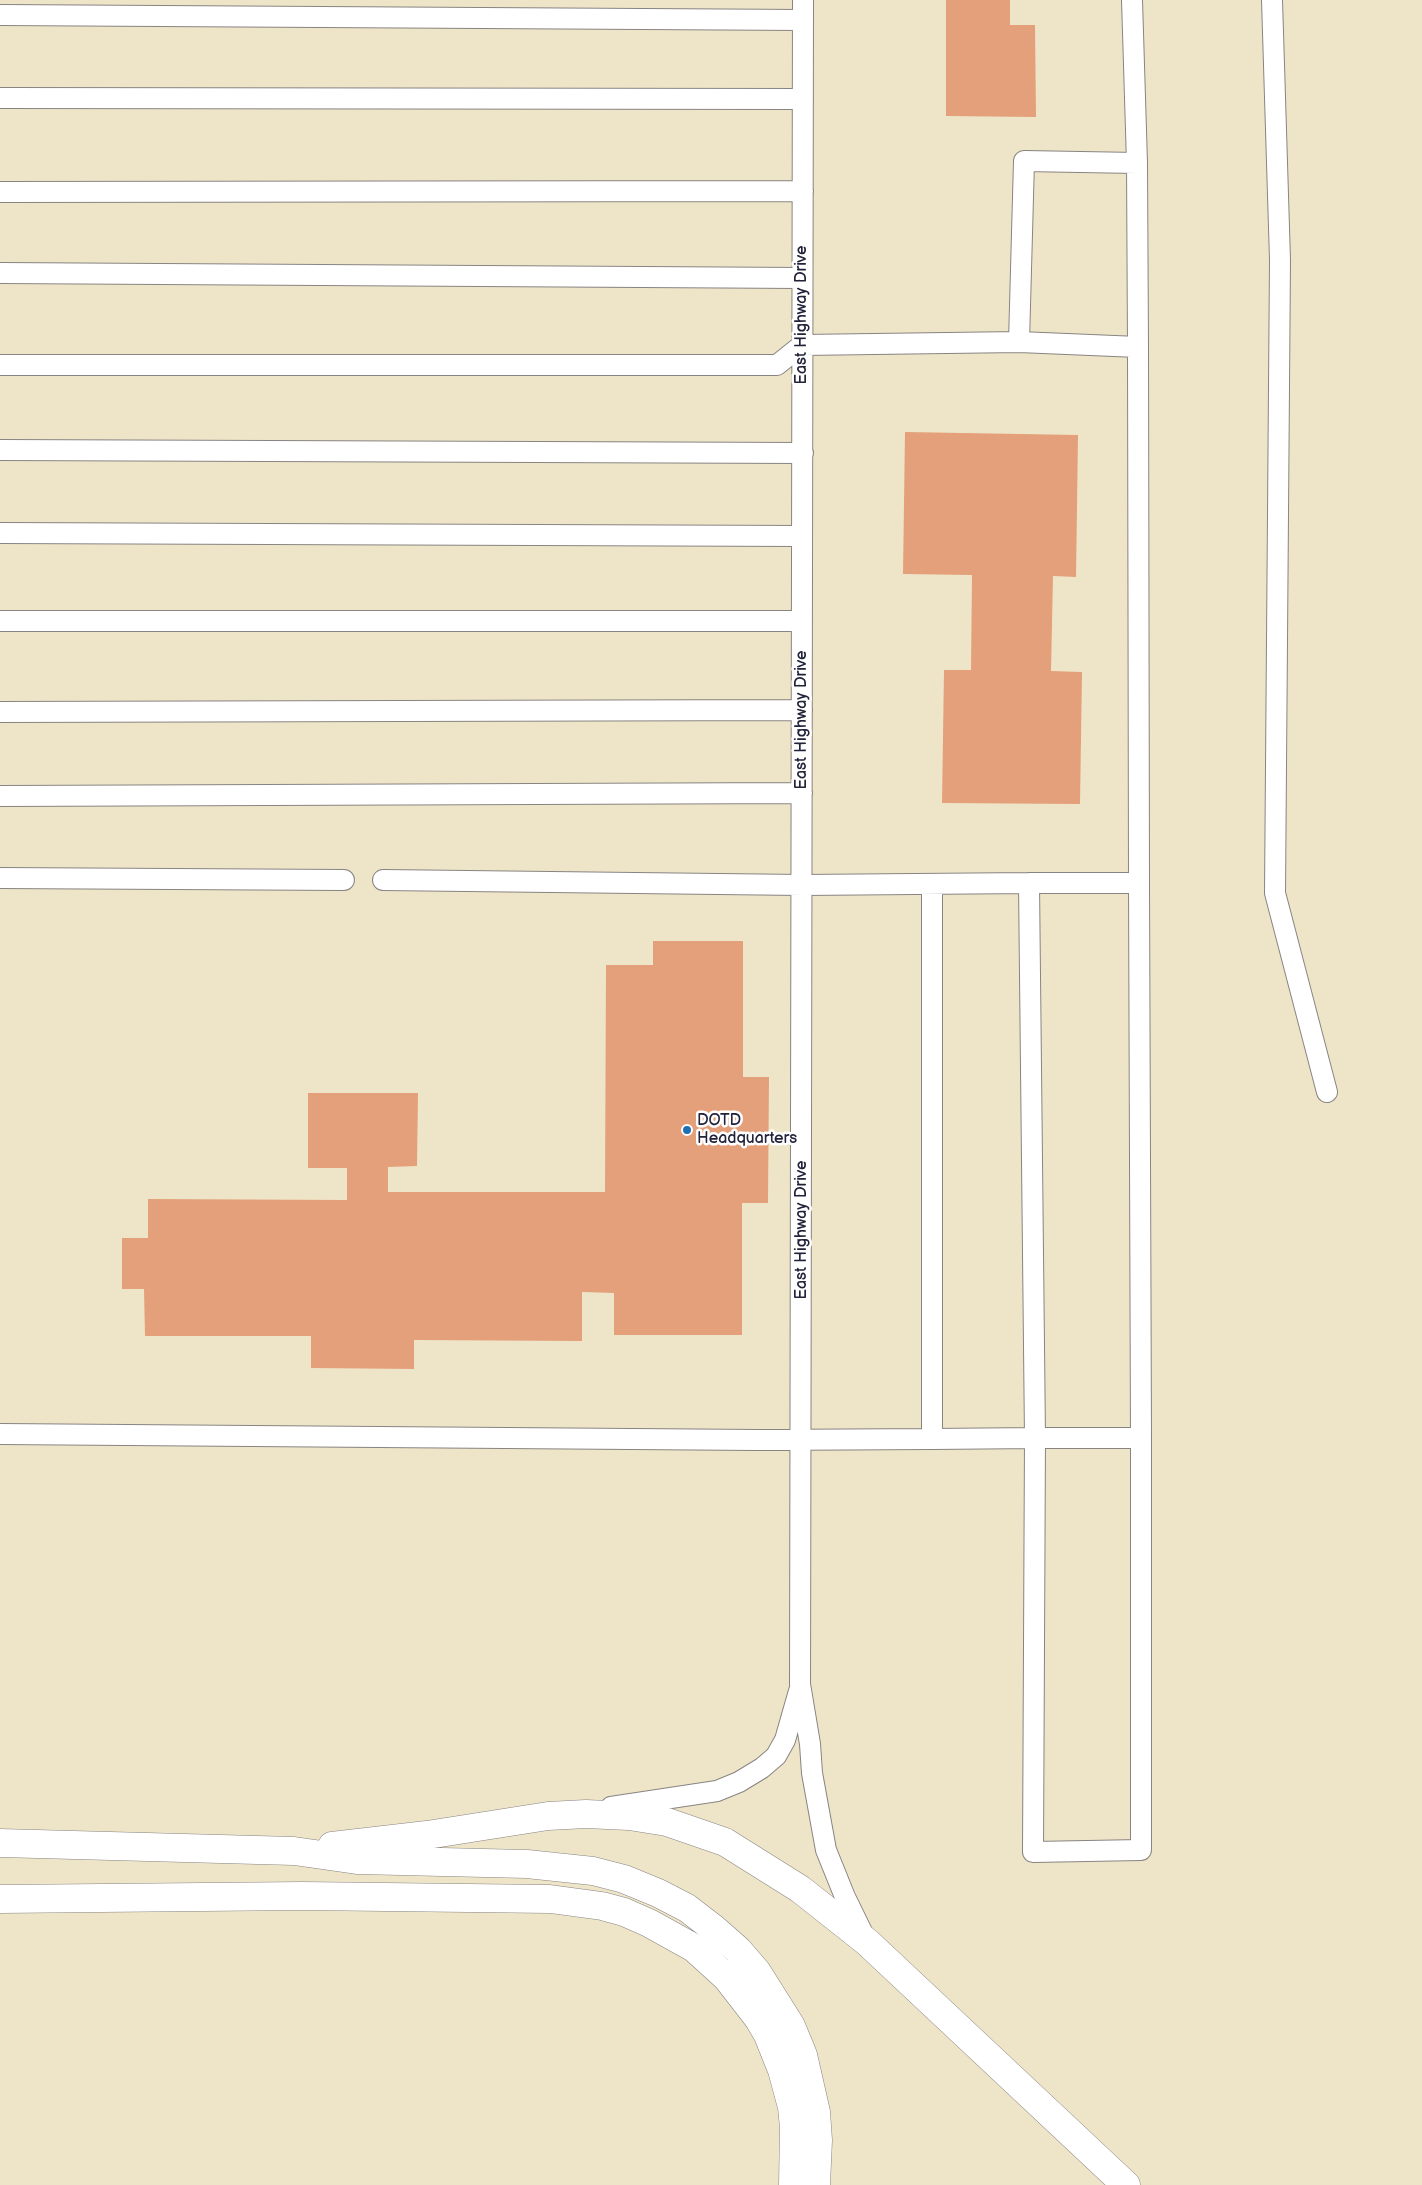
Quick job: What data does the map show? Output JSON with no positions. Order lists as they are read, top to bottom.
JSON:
{
  "streets": {
    "lane": ["East Highway Drive"]
  },
  "places": ["DOTD Headquarters"]
}
